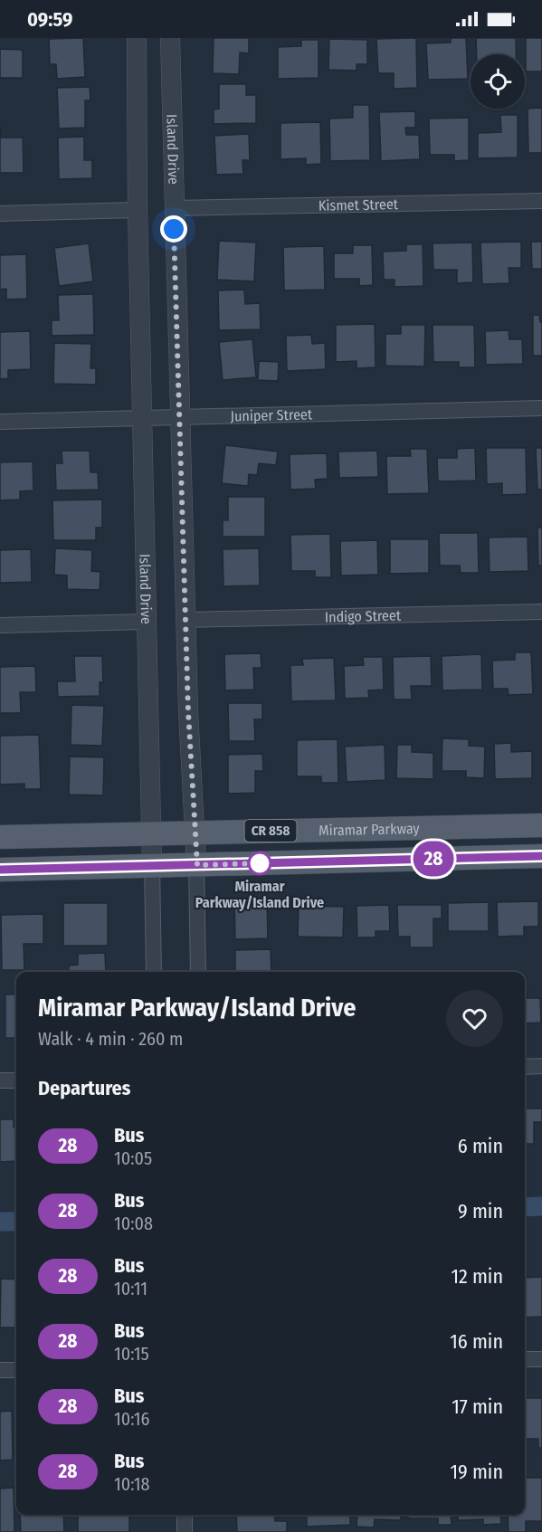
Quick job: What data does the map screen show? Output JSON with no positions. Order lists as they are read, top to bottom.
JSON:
{
  "streets": {
    "main road": ["Miramar Parkway", "CR 858"],
    "street": [
      "Island Drive",
      "Kismet Street",
      "Juniper Street",
      "Indigo Street"
    ]
  },
  "crossings": [
    ["Island Drive", "Kismet Street"],
    ["Island Drive", "Juniper Street"],
    ["Island Drive", "Indigo Street"],
    ["Island Drive", "Miramar Parkway"],
    ["Island Drive", "CR 858"]
  ],
  "places": ["Miramar Parkway/Island Drive"],
  "lines": ["bus line 28"],
  "page": {
    "status": "09:59",
    "on_map": "28",
    "heading": [
      ["Miramar Parkway/Island Drive", "Walk · 4 min · 260 m"],
      "Departures"
    ],
    "list": [
      {
        "mark": "28",
        "name": "Bus",
        "note": "10:05",
        "value": "6 min"
      },
      {
        "mark": "28",
        "name": "Bus",
        "note": "10:08",
        "value": "9 min"
      },
      {
        "mark": "28",
        "name": "Bus",
        "note": "10:11",
        "value": "12 min"
      },
      {
        "mark": "28",
        "name": "Bus",
        "note": "10:15",
        "value": "16 min"
      },
      {
        "mark": "28",
        "name": "Bus",
        "note": "10:16",
        "value": "17 min"
      },
      {
        "mark": "28",
        "name": "Bus",
        "note": "10:18",
        "value": "19 min"
      }
    ]
  }
}
